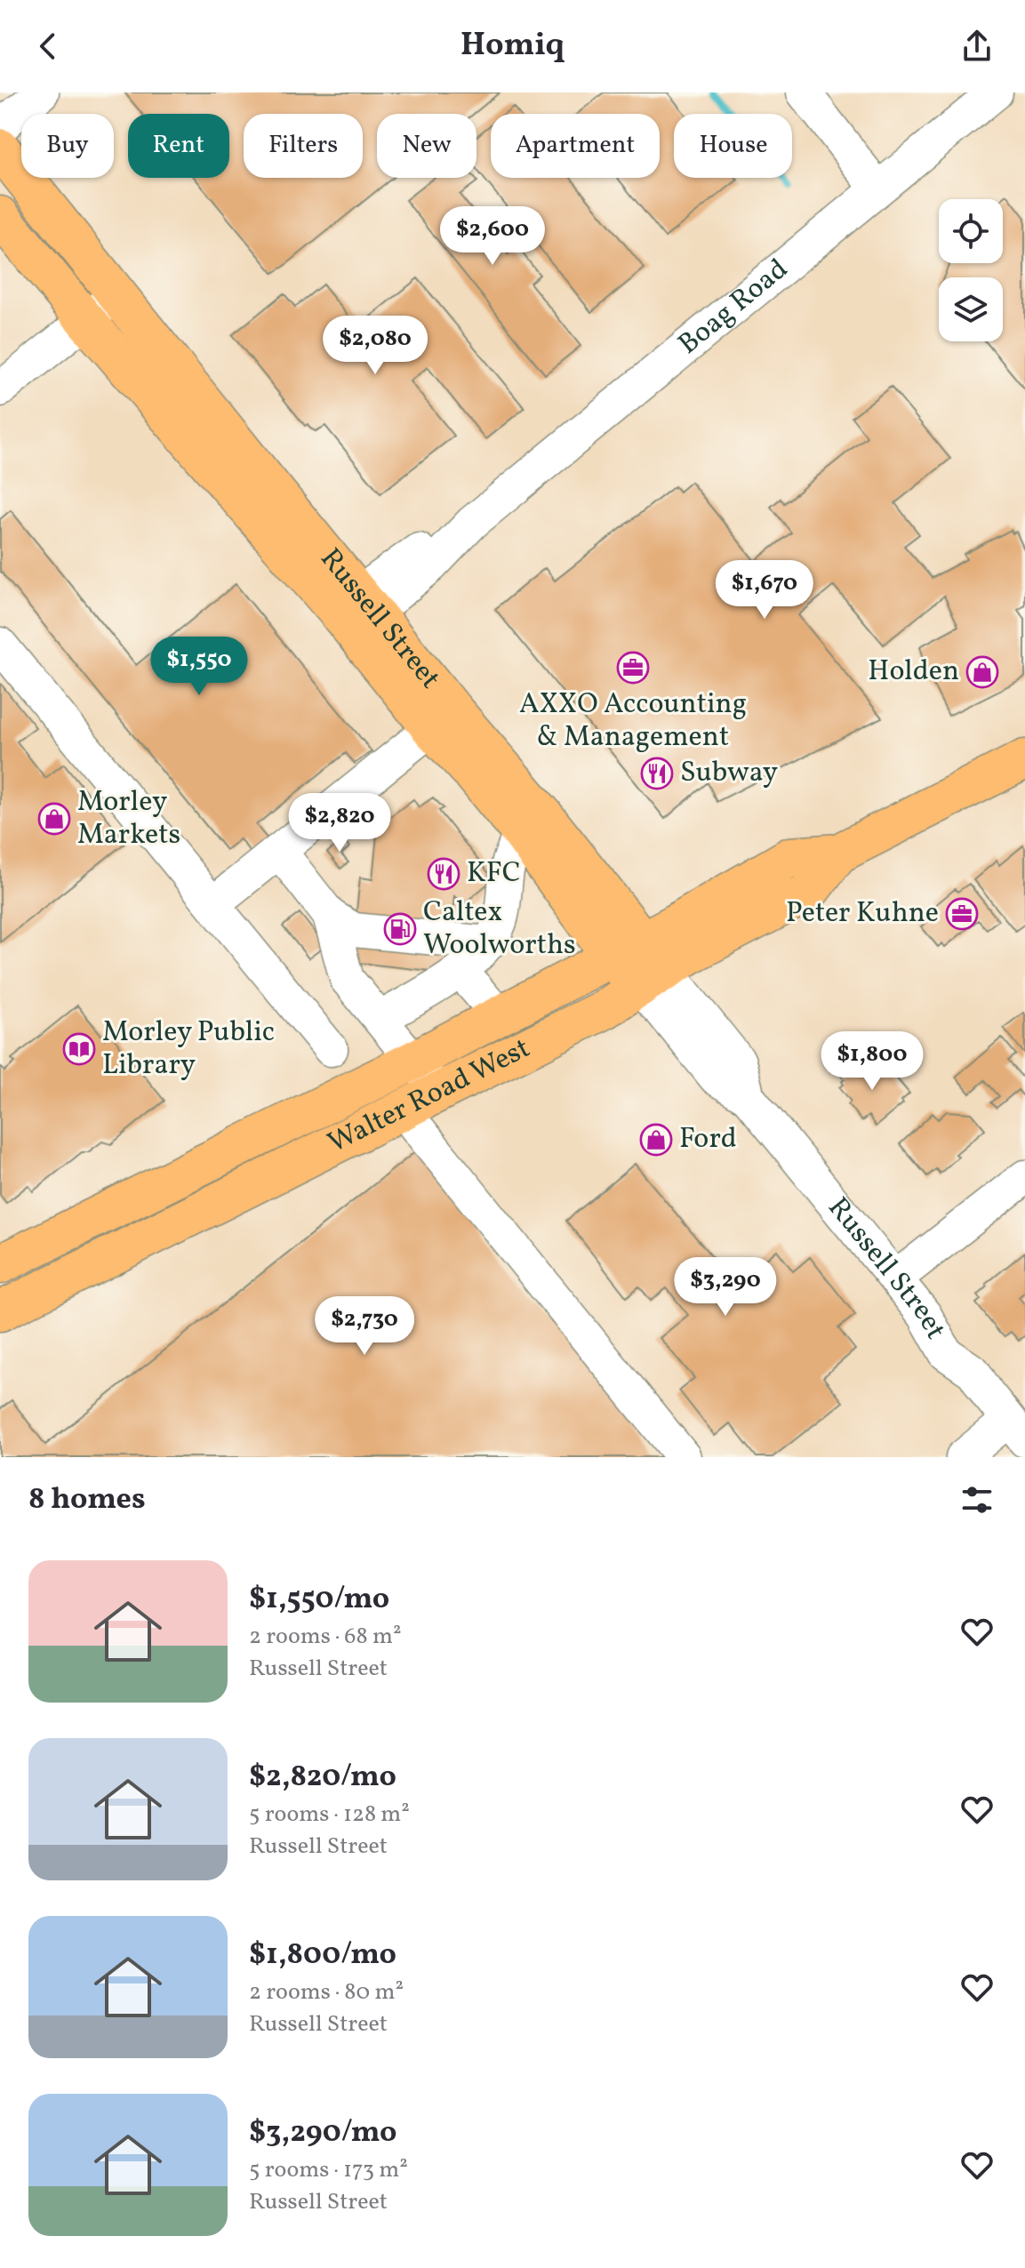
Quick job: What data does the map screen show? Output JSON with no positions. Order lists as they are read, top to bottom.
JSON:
{
  "streets": {
    "main road": ["Russell Street", "Walter Road West"],
    "street": ["Boag Road"]
  },
  "crossings": [
    ["Boag Road", "Russell Street"],
    ["Russell Street", "Walter Road West"]
  ],
  "places": {
    "office": ["AXXO Accounting & Management", "Peter Kuhne"],
    "shop": ["Holden", "Morley Markets", "Ford"],
    "restaurant": ["Subway", "KFC"],
    "fuel station": ["Caltex Woolworths"],
    "library": ["Morley Public Library"]
  },
  "page": {
    "header": "Homiq",
    "chip": [
      "Buy",
      "Rent",
      "Filters",
      "New",
      "Apartment",
      "House"
    ],
    "price": [
      "$2,600",
      "$2,080",
      "$1,670",
      "$1,550",
      "$2,820",
      "$1,800",
      "$3,290",
      "$2,730"
    ],
    "heading": "8 homes",
    "list": [
      {
        "name": "$1,550/mo",
        "note": "2 rooms · 68 m² · Russell Street"
      },
      {
        "name": "$2,820/mo",
        "note": "5 rooms · 128 m² · Russell Street"
      },
      {
        "name": "$1,800/mo",
        "note": "2 rooms · 80 m² · Russell Street"
      },
      {
        "name": "$3,290/mo",
        "note": "5 rooms · 173 m² · Russell Street"
      }
    ]
  }
}
